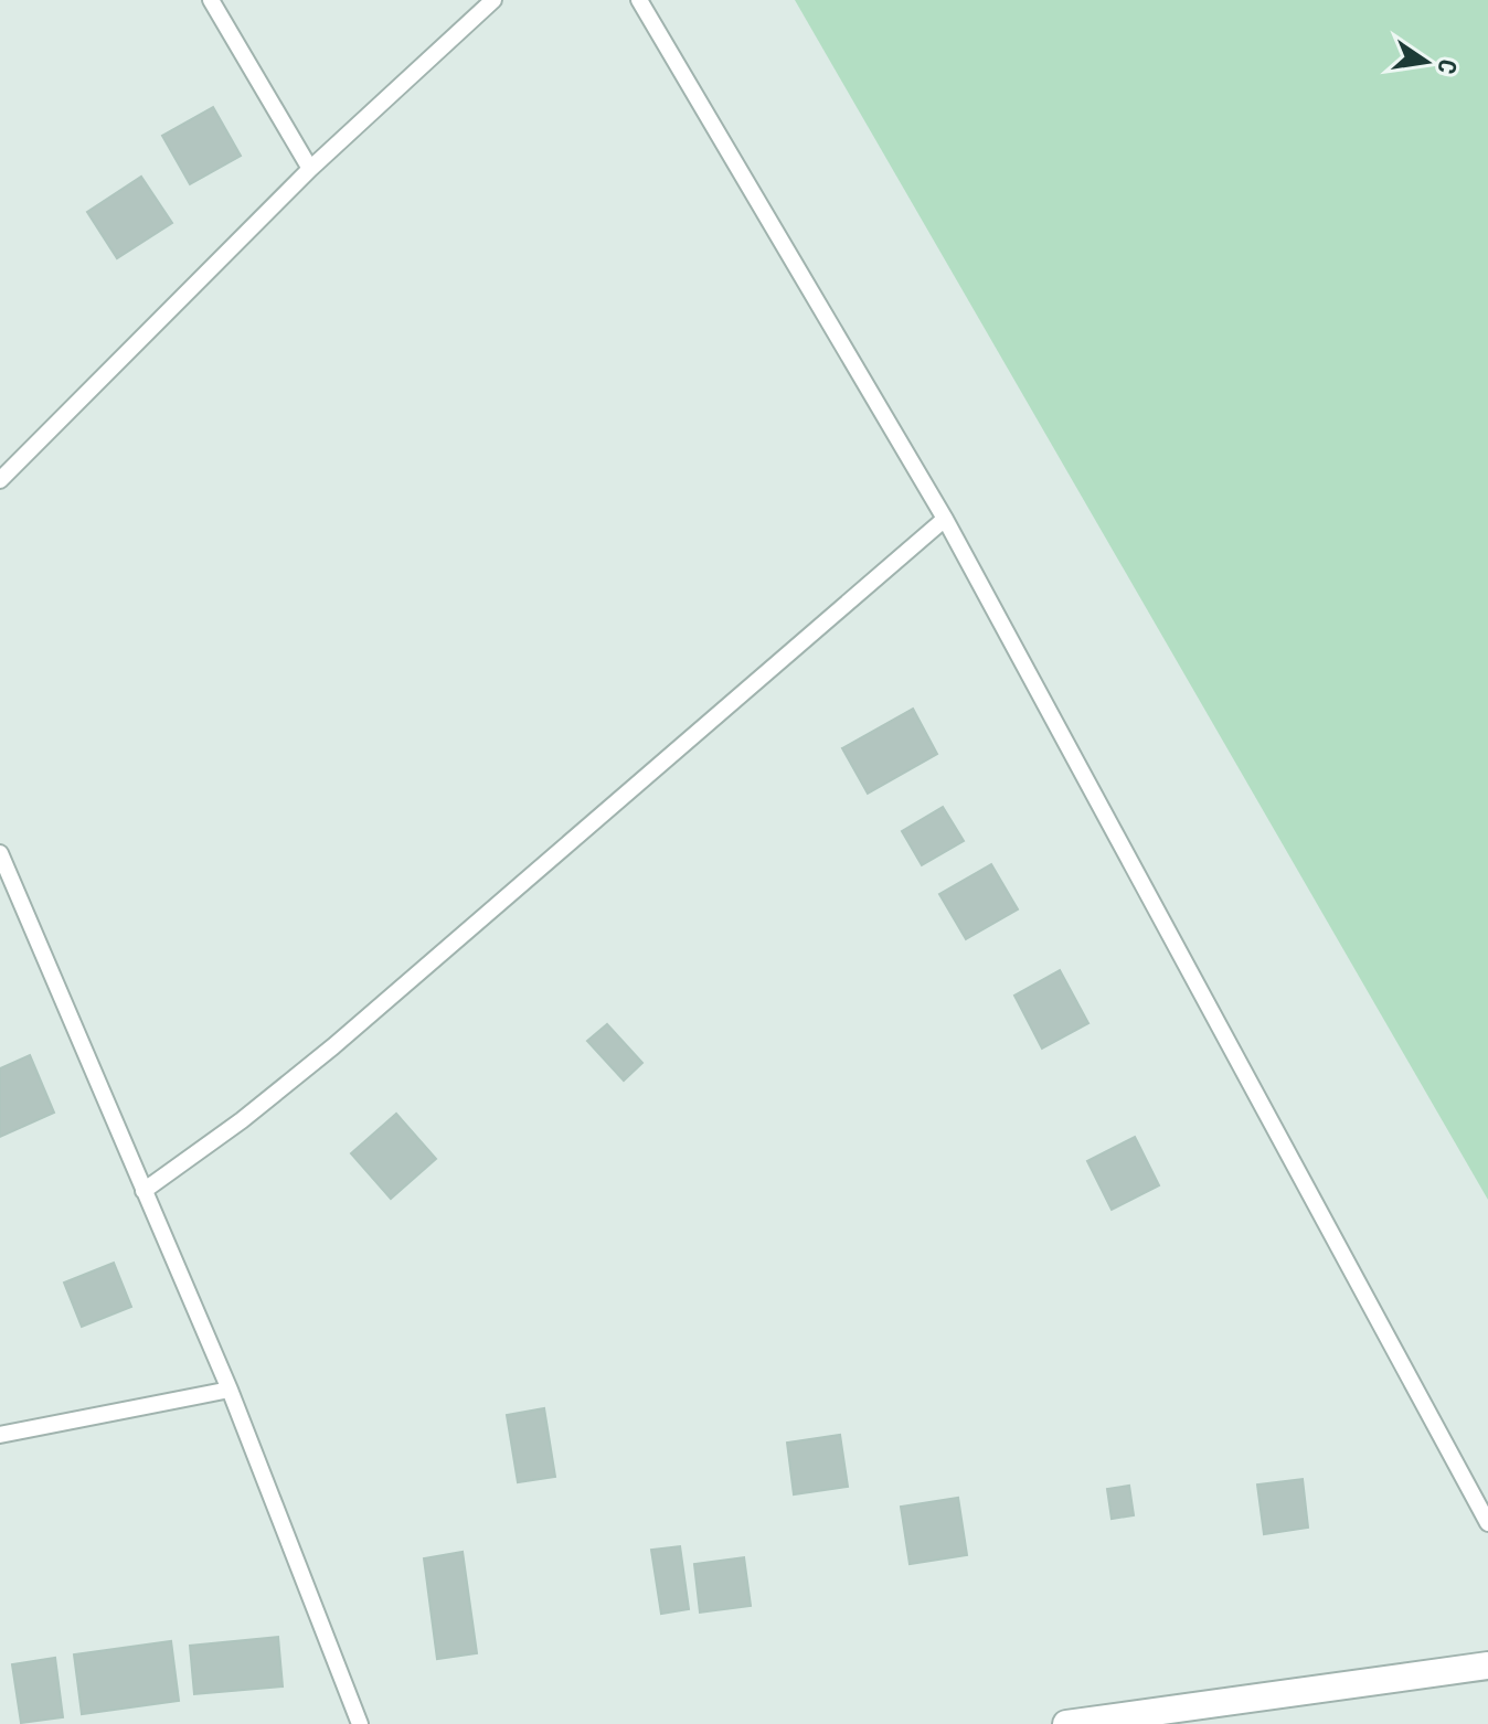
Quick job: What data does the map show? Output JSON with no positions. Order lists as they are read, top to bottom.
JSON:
{
  "north": "right"
}
